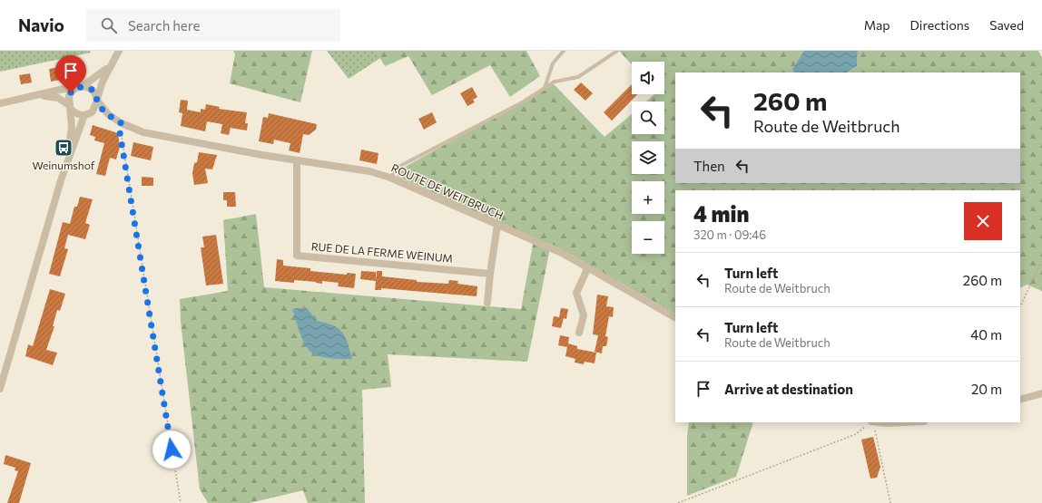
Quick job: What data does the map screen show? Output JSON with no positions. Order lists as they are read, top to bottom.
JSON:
{
  "streets": {
    "street": ["ROUTE DE WEITBRUCH", "RUE DE LA FERME WEINUM"]
  },
  "crossings": [
    ["ROUTE DE WEITBRUCH", "RUE DE LA FERME WEINUM"]
  ],
  "places": {
    "bus stop": ["Weinumshof"]
  },
  "page": {
    "header": "Navio",
    "search": "Search here",
    "nav": ["Map", "Directions", "Saved"],
    "map_buttons": ["+", "−"],
    "turn": ["260 m", "Route de Weitbruch"],
    "then": "Then",
    "heading": ["4 min", "320 m · 09:46"],
    "list": [
      {
        "name": "Turn left",
        "note": "Route de Weitbruch",
        "value": "260 m"
      },
      {
        "name": "Turn left",
        "note": "Route de Weitbruch",
        "value": "40 m"
      },
      {
        "name": "Arrive at destination",
        "value": "20 m"
      }
    ]
  }
}
